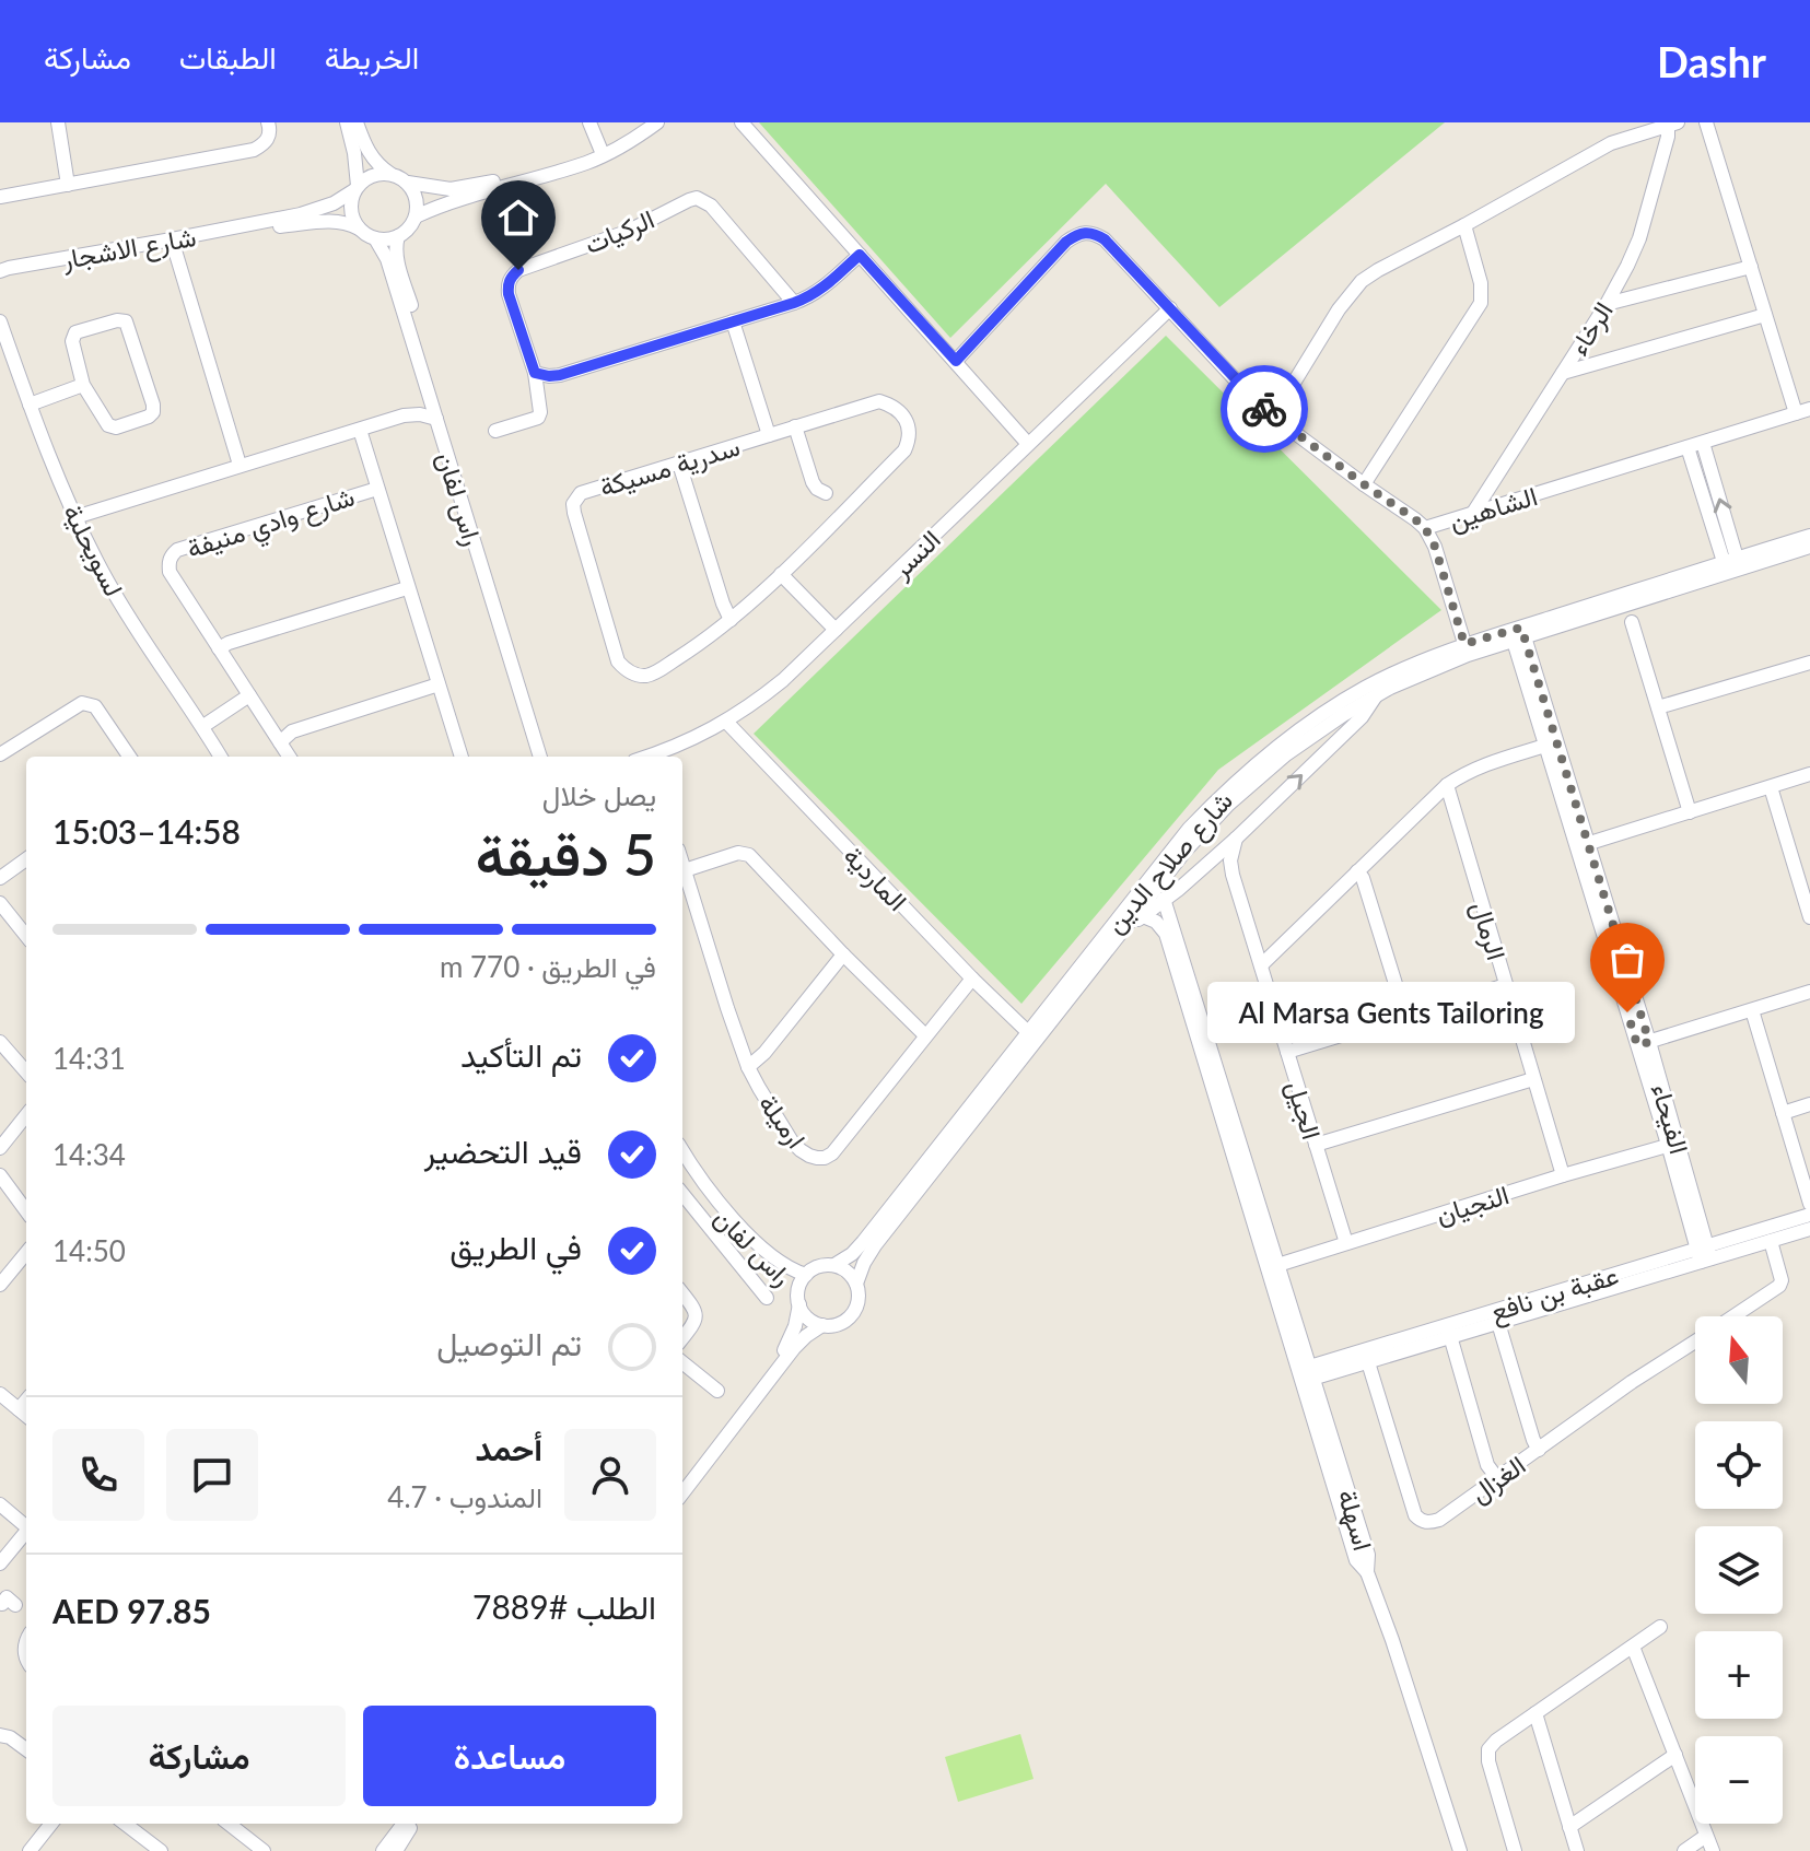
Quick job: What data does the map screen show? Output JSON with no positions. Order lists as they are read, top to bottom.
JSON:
{
  "streets": {
    "street": [
      "الركيات",
      "شارع الاشجار",
      "الرخاء",
      "سدرية مسيكة",
      "راس لفان",
      "الشاهين",
      "شارع وادي منيفة",
      "لسويحلية",
      "النسر",
      "شارع صلاح الدين",
      "الماردية",
      "الرمال",
      "الجيل",
      "الفيحاء",
      "ارميلة",
      "النجيان",
      "عقبة بن نافع",
      "الغزال",
      "اسهلة"
    ]
  },
  "crossings": [
    ["شارع الاشجار", "راس لفان"],
    ["الرخاء", "الشاهين"],
    ["راس لفان", "شارع صلاح الدين"],
    ["الشاهين", "شارع صلاح الدين"],
    ["النسر", "الماردية"],
    ["شارع صلاح الدين", "الماردية"],
    ["شارع صلاح الدين", "الجيل"],
    ["شارع صلاح الدين", "الفيحاء"],
    ["شارع صلاح الدين", "اسهلة"],
    ["الماردية", "ارميلة"],
    ["الرمال", "النجيان"],
    ["الجيل", "النجيان"],
    ["الفيحاء", "النجيان"],
    ["الفيحاء", "عقبة بن نافع"],
    ["النجيان", "اسهلة"],
    ["عقبة بن نافع", "الغزال"],
    ["عقبة بن نافع", "اسهلة"]
  ],
  "places": ["Al Marsa Gents Tailoring"],
  "north": "top",
  "page": {
    "header": "Dashr",
    "nav": ["الخريطة", "الطبقات", "مشاركة"],
    "heading": ["5 دقيقة", "يصل خلال", "14:58–15:03"],
    "panel": [
      "أحمد",
      "المندوب · 4.7",
      "الطلب #7889",
      "AED 97.85"
    ],
    "bar": "في الطريق · 770 m",
    "bubble": "Al Marsa Gents Tailoring",
    "list": [
      ["تم التأكيد", "14:31"],
      ["قيد التحضير", "14:34"],
      ["في الطريق", "14:50"],
      "تم التوصيل"
    ],
    "map_buttons": ["+", "−"],
    "buttons": ["مساعدة", "مشاركة"]
  }
}
